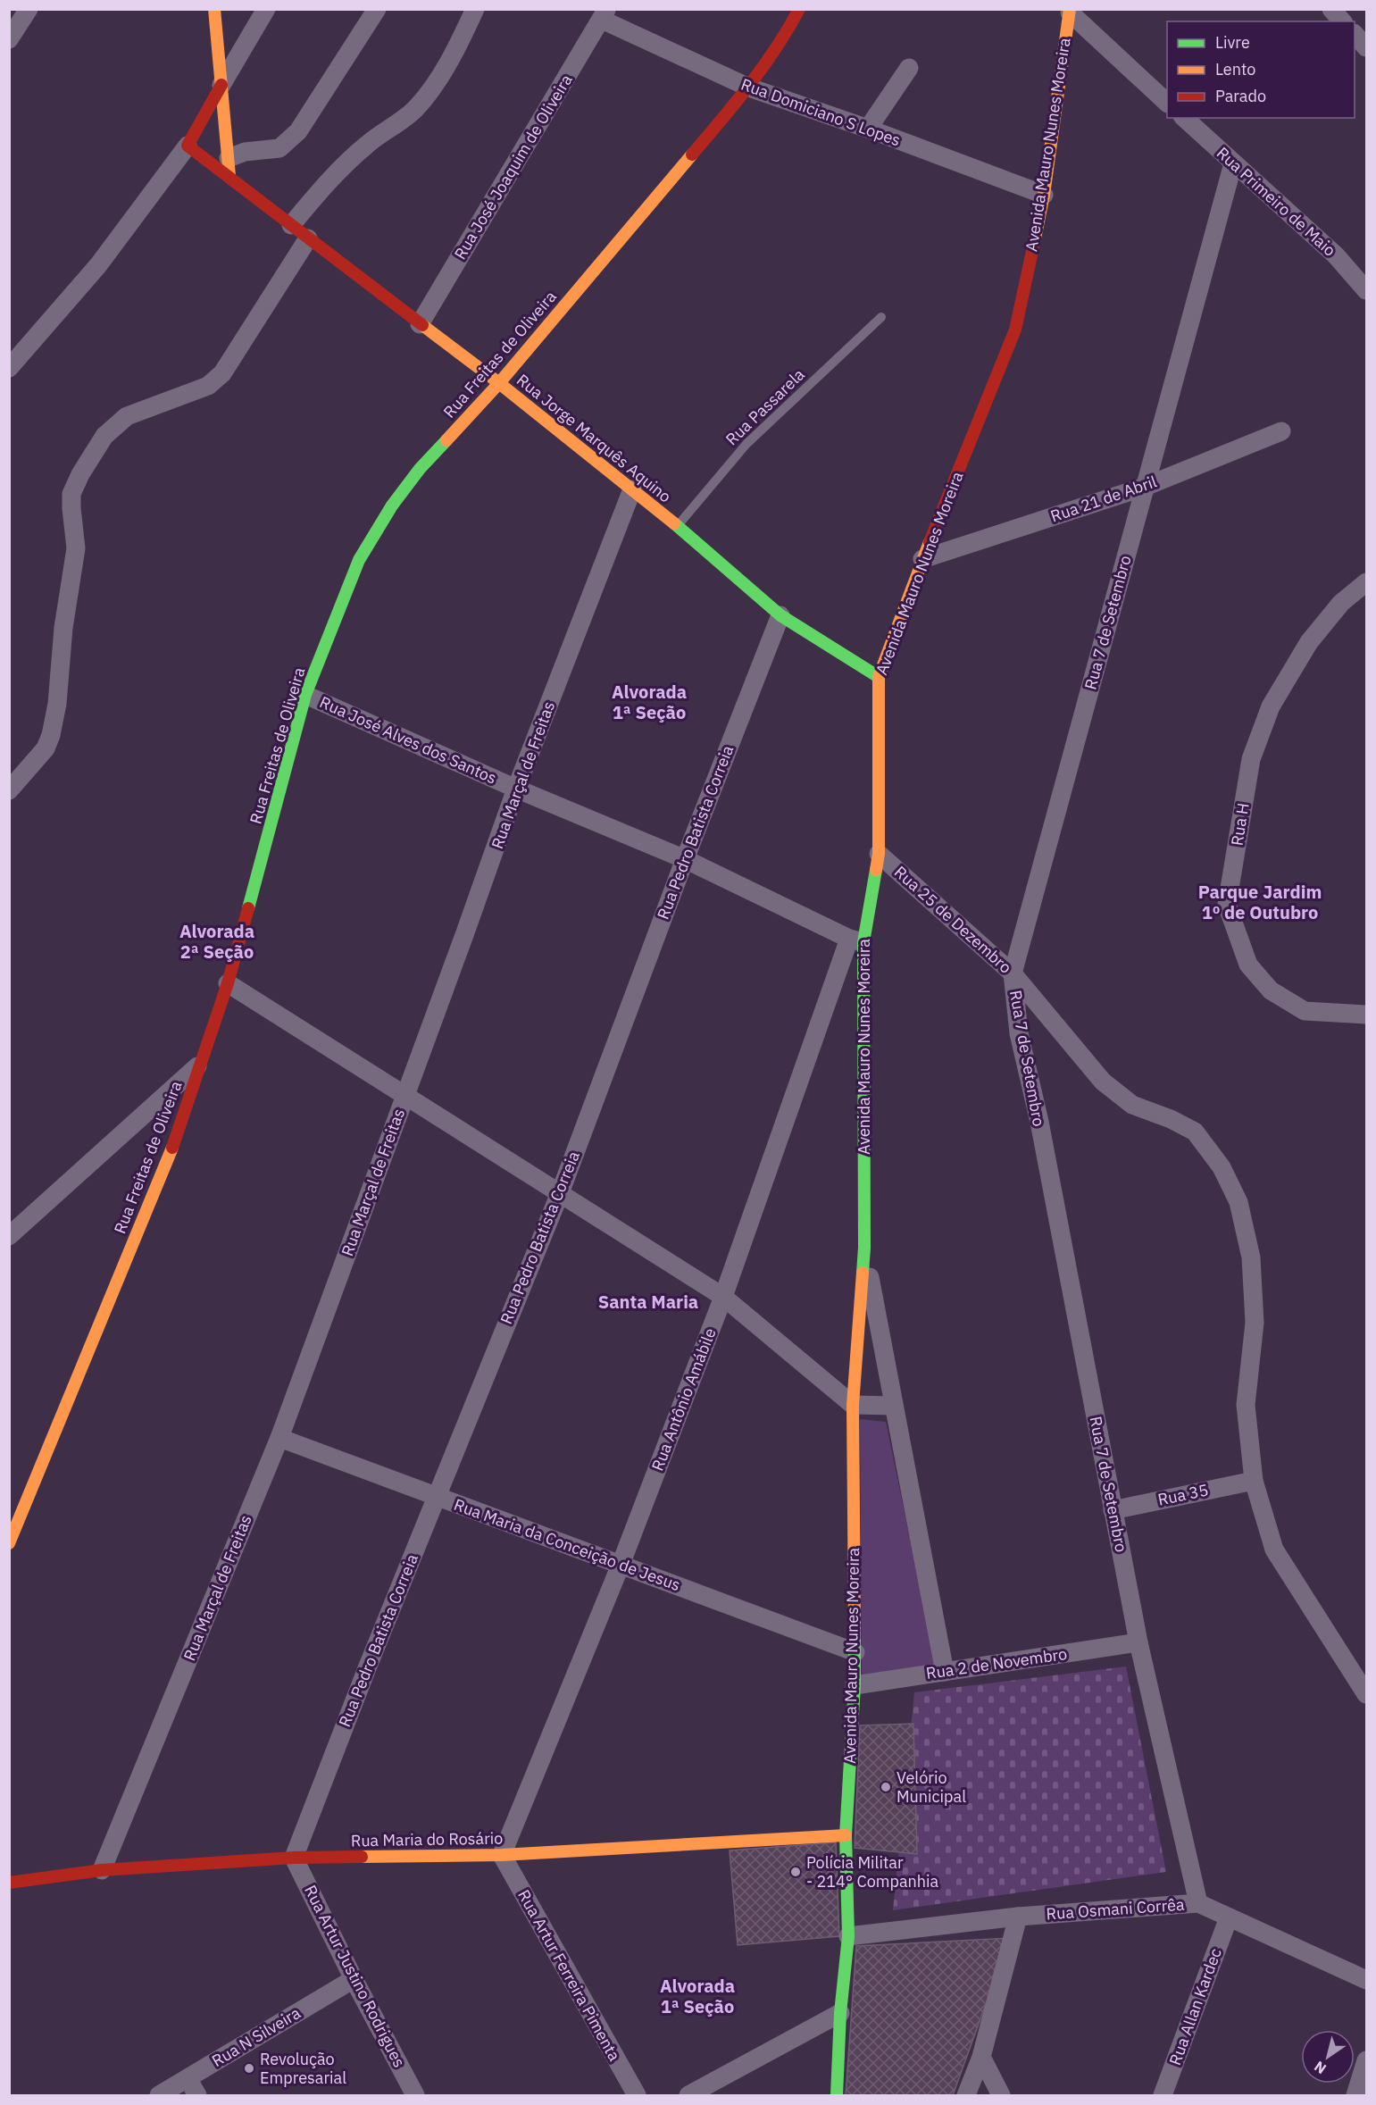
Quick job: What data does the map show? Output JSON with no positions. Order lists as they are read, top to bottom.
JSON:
{
  "streets": {
    "street": [
      "Rua Domiciano S Lopes",
      "Avenida Mauro Nunes Moreira",
      "Rua José Joaquim de Oliveira",
      "Rua Primeiro de Maio",
      "Rua Freitas de Oliveira",
      "Rua Jorge Marquês Aquino",
      "Rua 21 de Abril",
      "Rua 7 de Setembro",
      "Rua José Alves dos Santos",
      "Rua Marçal de Freitas",
      "Rua H",
      "Rua Pedro Batista Correia",
      "Rua 25 de Dezembro",
      "Rua Antônio Amábile",
      "Rua 35",
      "Rua Maria da Conceição de Jesus",
      "Rua 2 de Novembro",
      "Rua Maria do Rosário",
      "Rua Osmani Corrêa",
      "Rua Artur Ferreira Pimenta",
      "Rua Artur Justino Rodrigues",
      "Rua Allan Kardec",
      "Rua N Silveira"
    ],
    "lane": ["Rua Passarela"]
  },
  "crossings": [
    ["Rua Domiciano S Lopes", "Avenida Mauro Nunes Moreira"],
    ["Rua Domiciano S Lopes", "Rua José Joaquim de Oliveira"],
    ["Rua Domiciano S Lopes", "Rua Freitas de Oliveira"],
    ["Avenida Mauro Nunes Moreira", "Rua Jorge Marquês Aquino"],
    ["Avenida Mauro Nunes Moreira", "Rua 21 de Abril"],
    ["Avenida Mauro Nunes Moreira", "Rua José Alves dos Santos"],
    ["Avenida Mauro Nunes Moreira", "Rua 25 de Dezembro"],
    ["Avenida Mauro Nunes Moreira", "Rua Antônio Amábile"],
    ["Avenida Mauro Nunes Moreira", "Rua Maria da Conceição de Jesus"],
    ["Avenida Mauro Nunes Moreira", "Rua 2 de Novembro"],
    ["Avenida Mauro Nunes Moreira", "Rua Maria do Rosário"],
    ["Avenida Mauro Nunes Moreira", "Rua Osmani Corrêa"],
    ["Rua José Joaquim de Oliveira", "Rua Jorge Marquês Aquino"],
    ["Rua Primeiro de Maio", "Rua 7 de Setembro"],
    ["Rua Freitas de Oliveira", "Rua Jorge Marquês Aquino"],
    ["Rua Freitas de Oliveira", "Rua José Alves dos Santos"],
    ["Rua Passarela", "Rua Jorge Marquês Aquino"],
    ["Rua Jorge Marquês Aquino", "Rua Marçal de Freitas"],
    ["Rua Jorge Marquês Aquino", "Rua Pedro Batista Correia"],
    ["Rua 21 de Abril", "Rua 7 de Setembro"],
    ["Rua 7 de Setembro", "Rua 25 de Dezembro"],
    ["Rua 7 de Setembro", "Rua 35"],
    ["Rua 7 de Setembro", "Rua 2 de Novembro"],
    ["Rua 7 de Setembro", "Rua Osmani Corrêa"],
    ["Rua José Alves dos Santos", "Rua Marçal de Freitas"],
    ["Rua José Alves dos Santos", "Rua Pedro Batista Correia"],
    ["Rua José Alves dos Santos", "Rua Antônio Amábile"],
    ["Rua Marçal de Freitas", "Rua Maria da Conceição de Jesus"],
    ["Rua Marçal de Freitas", "Rua Maria do Rosário"],
    ["Rua Pedro Batista Correia", "Rua Maria da Conceição de Jesus"],
    ["Rua Pedro Batista Correia", "Rua Maria do Rosário"],
    ["Rua Pedro Batista Correia", "Rua Artur Justino Rodrigues"],
    ["Rua 25 de Dezembro", "Rua 35"],
    ["Rua Antônio Amábile", "Rua Maria da Conceição de Jesus"],
    ["Rua Antônio Amábile", "Rua Maria do Rosário"],
    ["Rua Antônio Amábile", "Rua Artur Ferreira Pimenta"],
    ["Rua Maria do Rosário", "Rua Artur Ferreira Pimenta"],
    ["Rua Maria do Rosário", "Rua Artur Justino Rodrigues"],
    ["Rua Osmani Corrêa", "Rua Allan Kardec"],
    ["Rua Artur Justino Rodrigues", "Rua N Silveira"]
  ],
  "districts": [
    "Alvorada 1ª Seção",
    "Parque Jardim 1º de Outubro",
    "Alvorada 2ª Seção",
    "Santa Maria",
    "Alvorada 1ª Seção"
  ],
  "places": ["Velório Municipal", "Polícia Militar - 214° Companhia", "Revolução Empresarial"],
  "legend": ["Livre", "Lento", "Parado"],
  "north": "bottom left"
}
